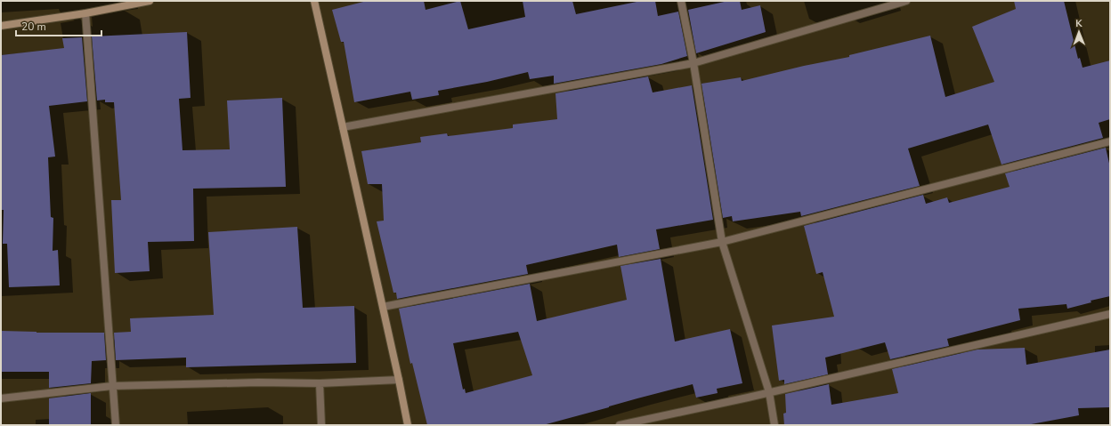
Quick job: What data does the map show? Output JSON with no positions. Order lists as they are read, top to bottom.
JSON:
{
  "scale_bar": "20 m",
  "north": "top"
}
